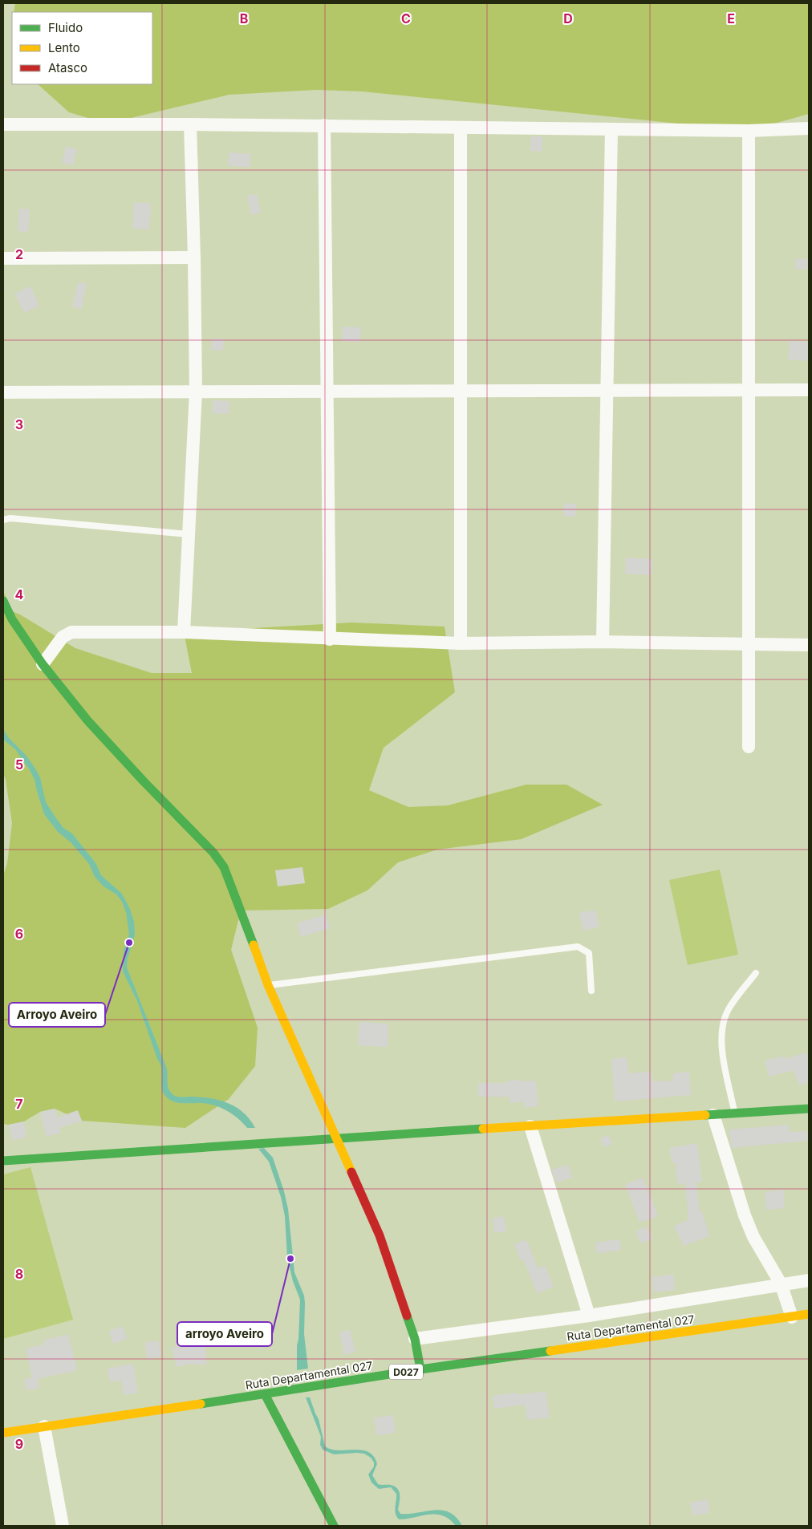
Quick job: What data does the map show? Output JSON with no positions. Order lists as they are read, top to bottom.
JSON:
{
  "streets": {
    "street": ["Ruta Departamental 027", "D027"]
  },
  "places": ["Arroyo Aveiro", "arroyo Aveiro"],
  "legend": ["Fluido", "Lento", "Atasco"],
  "grid": {
    "columns": [
      "B",
      "C",
      "D",
      "E"
    ],
    "rows": [
      "2",
      "3",
      "4",
      "5",
      "6",
      "7",
      "8",
      "9"
    ]
  }
}
